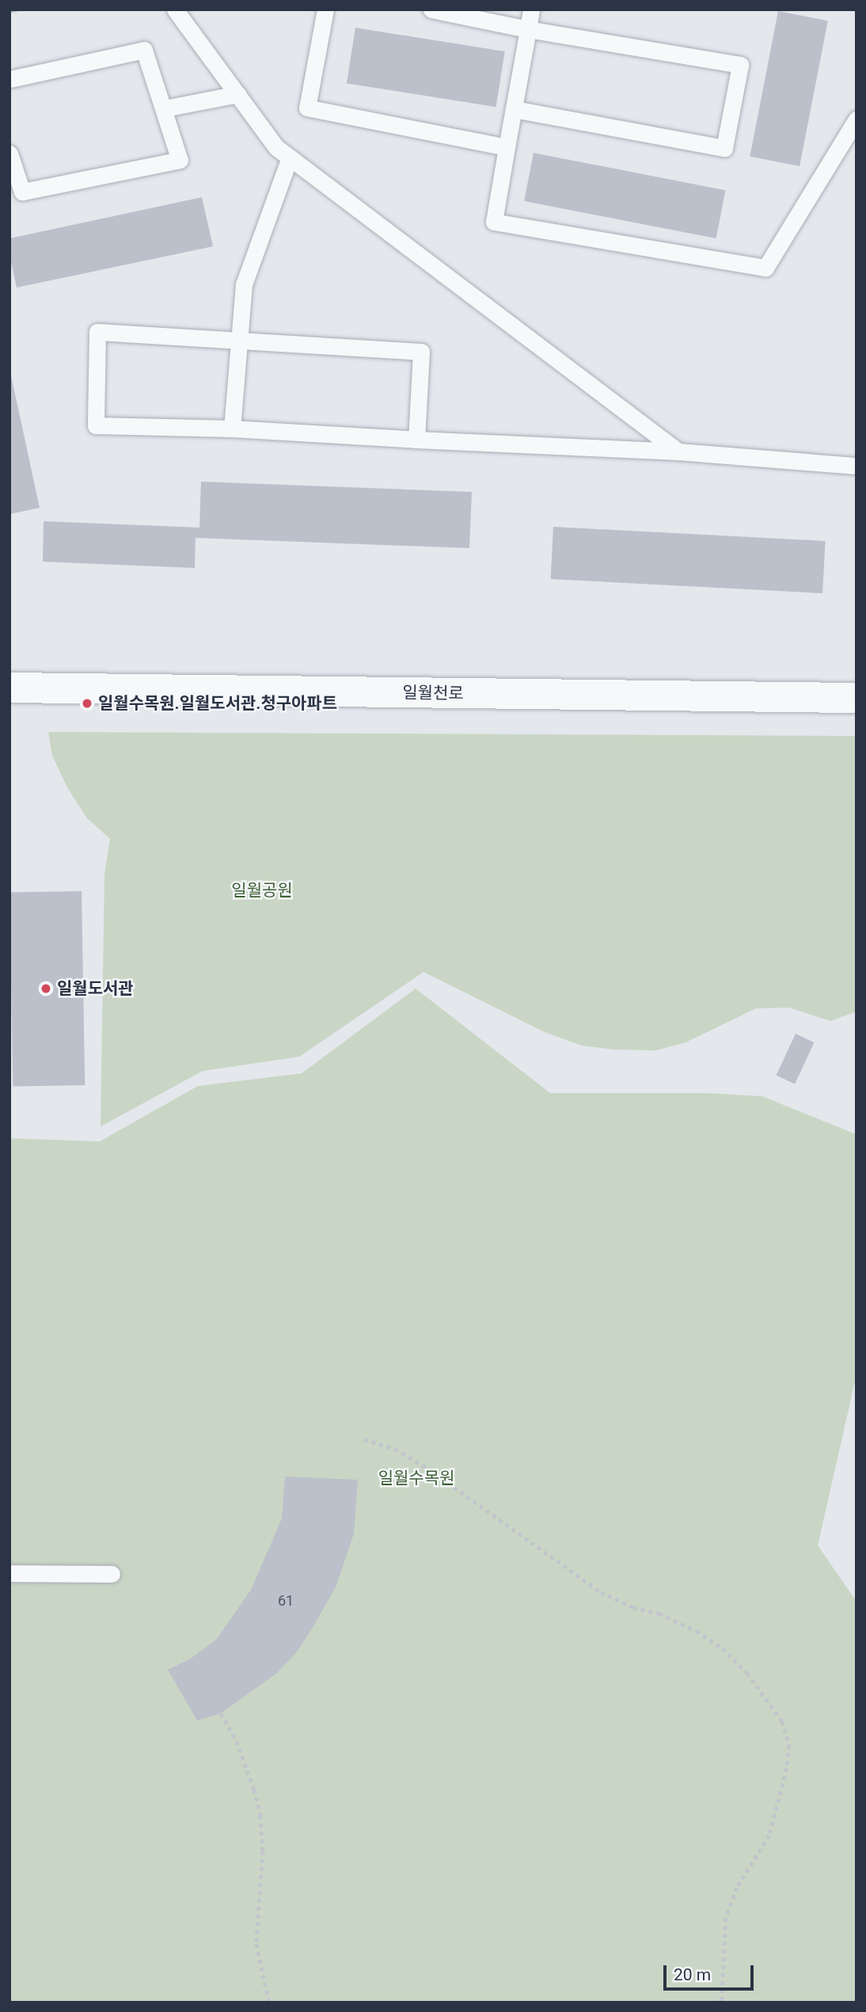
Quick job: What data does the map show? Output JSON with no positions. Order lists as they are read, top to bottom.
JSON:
{
  "streets": {
    "street": ["일월천로"]
  },
  "parks": ["일월공원", "일월수목원"],
  "places": ["일월수목원.일월도서관.청구아파트", "일월도서관"],
  "house_numbers": ["61"],
  "scale_bar": "20 m"
}
